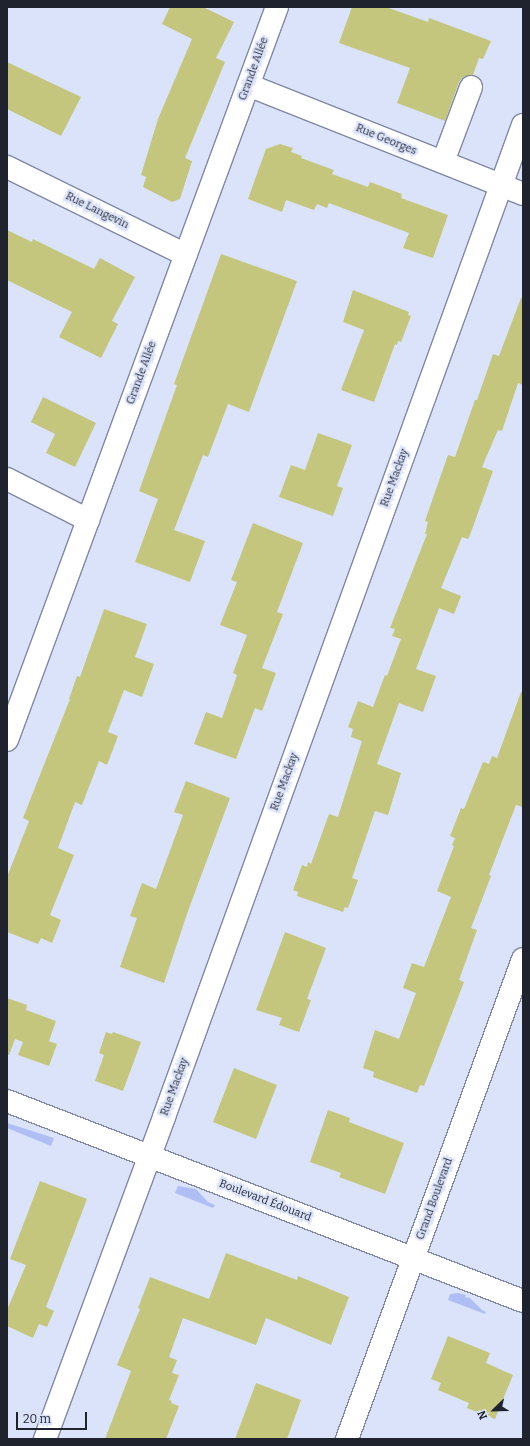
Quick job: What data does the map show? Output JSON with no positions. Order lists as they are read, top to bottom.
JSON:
{
  "streets": {
    "street": [
      "Grande Allée",
      "Rue Georges",
      "Rue Langevin",
      "Rue Mackay",
      "Grand Boulevard",
      "Boulevard Édouard"
    ]
  },
  "crossings": [
    ["Grande Allée", "Rue Georges"],
    ["Grande Allée", "Rue Langevin"],
    ["Rue Georges", "Rue Mackay"],
    ["Rue Mackay", "Boulevard Édouard"],
    ["Grand Boulevard", "Boulevard Édouard"]
  ],
  "scale_bar": "20 m",
  "north": "bottom left"
}
